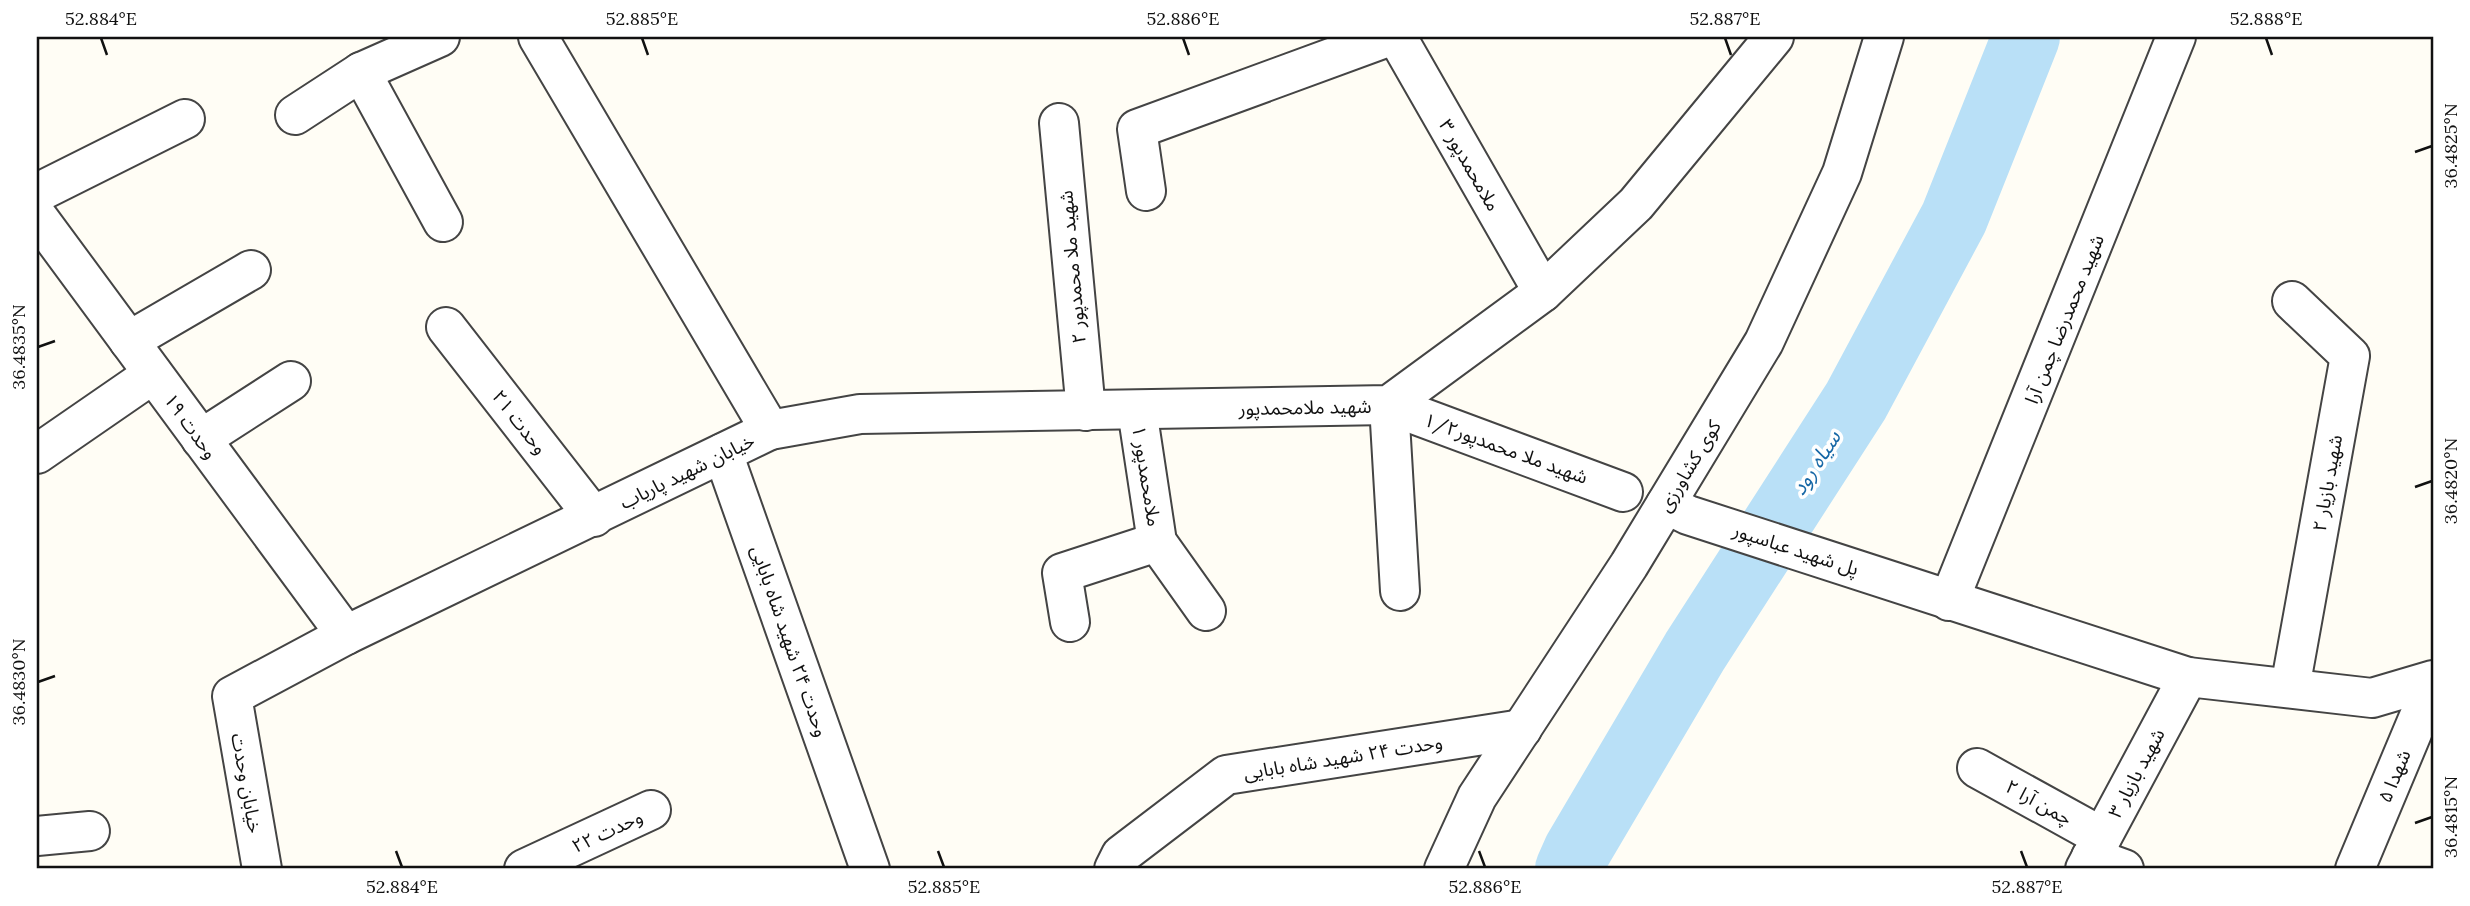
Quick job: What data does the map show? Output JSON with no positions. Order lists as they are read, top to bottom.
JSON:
{
  "streets": {
    "street": [
      "ملامحمدپور ۳",
      "شهید ملا محمدپور ۲",
      "شهید محمدرضا چمن آرا",
      "شهید ملامحمدپور",
      "وحدت ۲۱",
      "وحدت ۱۹",
      "شهید ملا محمدپور۱/۲",
      "کوی کشاورزی",
      "خیابان شهید پاریاب",
      "ملامحمدپور ۱",
      "شهید بازیار ۲",
      "پل شهید عباسپور",
      "وحدت ۲۴ شهید شاه بابایی",
      "شهید بازیار ۳",
      "شهدا ۵",
      "خیابان وحدت",
      "چمن آرا ۲",
      "وحدت ۲۲"
    ]
  },
  "crossings": [
    ["ملامحمدپور ۳", "شهید ملامحمدپور"],
    ["شهید ملا محمدپور ۲", "شهید ملامحمدپور"],
    ["شهید محمدرضا چمن آرا", "پل شهید عباسپور"],
    ["شهید ملامحمدپور", "شهید ملا محمدپور۱/۲"],
    ["شهید ملامحمدپور", "خیابان شهید پاریاب"],
    ["شهید ملامحمدپور", "ملامحمدپور ۱"],
    ["وحدت ۲۱", "خیابان شهید پاریاب"],
    ["وحدت ۱۹", "خیابان شهید پاریاب"],
    ["کوی کشاورزی", "پل شهید عباسپور"],
    ["کوی کشاورزی", "وحدت ۲۴ شهید شاه بابایی"],
    ["خیابان شهید پاریاب", "وحدت ۲۴ شهید شاه بابایی"],
    ["خیابان شهید پاریاب", "خیابان وحدت"],
    ["شهید بازیار ۳", "چمن آرا ۲"]
  ],
  "water": ["سیاه رود"],
  "coordinates": [
    "52.884°E",
    "52.885°E",
    "52.886°E",
    "52.887°E",
    "52.888°E",
    "36.4825°N",
    "36.4835°N",
    "36.4820°N",
    "36.4830°N",
    "36.4815°N"
  ]
}
